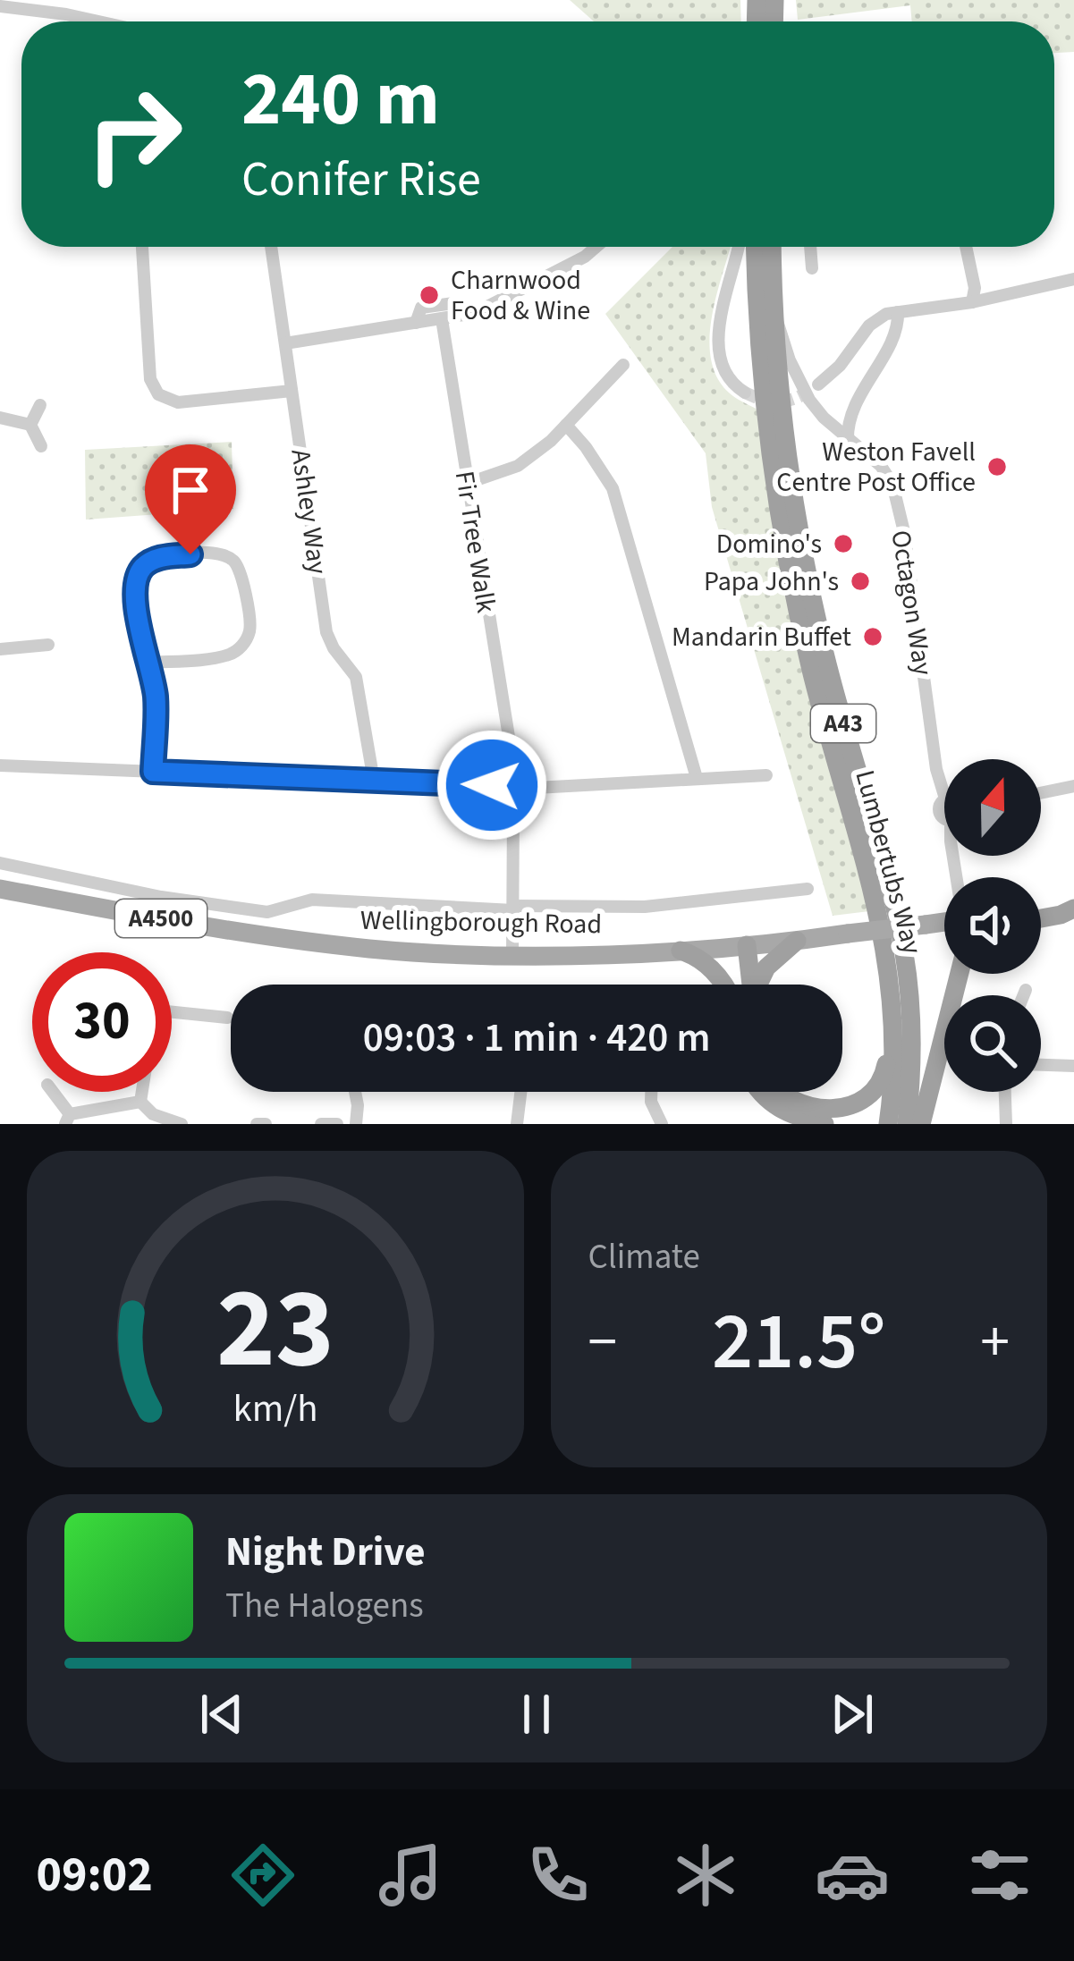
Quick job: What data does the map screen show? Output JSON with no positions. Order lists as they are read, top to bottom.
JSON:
{
  "streets": {
    "highway": ["A43", "Lumbertubs Way"],
    "main road": ["A4500", "Wellingborough Road"],
    "street": ["Ashley Way", "Fir Tree Walk", "Octagon Way"]
  },
  "crossings": [
    ["Octagon Way", "Lumbertubs Way"]
  ],
  "places": [
    "Charnwood Food & Wine",
    "Weston Favell Centre Post Office",
    "Domino's",
    "Papa John's",
    "Mandarin Buffet"
  ],
  "north": "top",
  "page": {
    "turn": ["240 m", "Conifer Rise"],
    "limit": "30",
    "trip": "09:03 · 1 min · 420 m",
    "tile": "Climate",
    "heat": ["−", "21.5°", "+"],
    "song": ["Night Drive", "The Halogens"],
    "tabs": "09:02",
    "gauge": ["23", "km/h"]
  }
}
